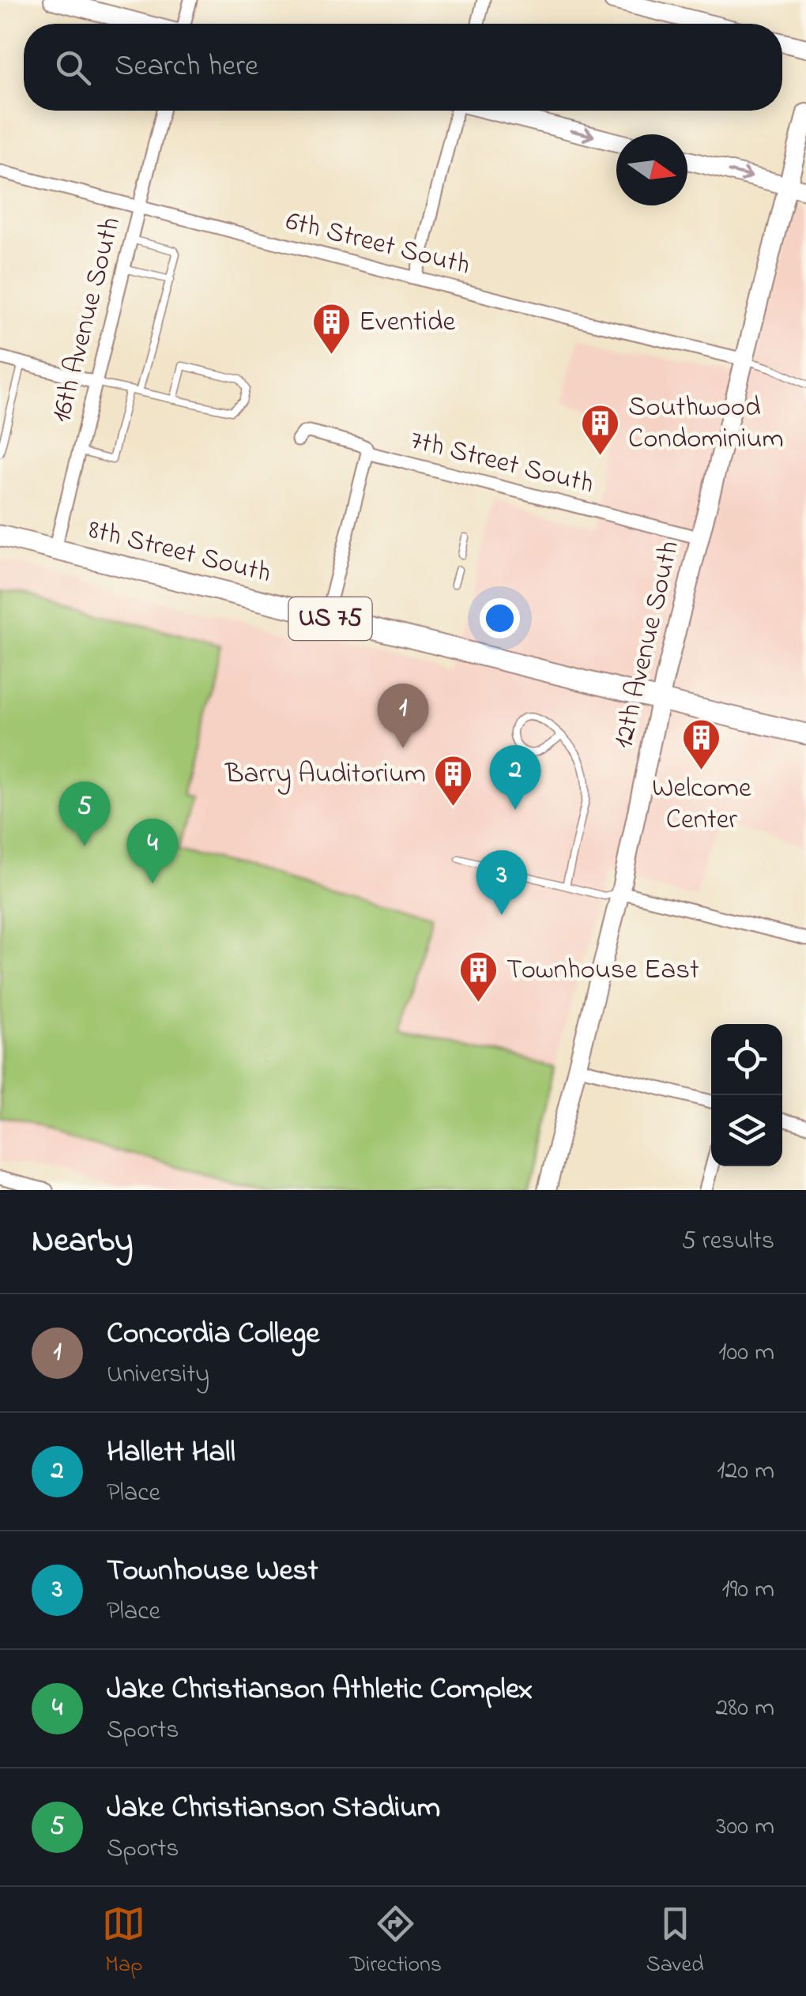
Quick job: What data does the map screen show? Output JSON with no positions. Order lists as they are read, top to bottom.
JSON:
{
  "streets": {
    "main road": ["8th Street South", "US 75"],
    "street": [
      "6th Street South",
      "16th Avenue South",
      "7th Street South",
      "12th Avenue South"
    ]
  },
  "crossings": [
    ["6th Street South", "16th Avenue South"],
    ["6th Street South", "12th Avenue South"],
    ["16th Avenue South", "8th Street South"],
    ["7th Street South", "12th Avenue South"],
    ["8th Street South", "12th Avenue South"]
  ],
  "places": {
    "building": [
      "Eventide",
      "Southwood Condominium",
      "Welcome Center",
      "Barry Auditorium",
      "Townhouse East"
    ]
  },
  "north": "right",
  "page": {
    "search": "Search here",
    "pins": [
      "1",
      "2",
      "5",
      "4",
      "3"
    ],
    "heading": ["Nearby", "5 results"],
    "list": [
      {
        "mark": "1",
        "name": "Concordia College",
        "note": "University",
        "value": "100 m"
      },
      {
        "mark": "2",
        "name": "Hallett Hall",
        "note": "Place",
        "value": "120 m"
      },
      {
        "mark": "3",
        "name": "Townhouse West",
        "note": "Place",
        "value": "190 m"
      },
      {
        "mark": "4",
        "name": "Jake Christianson Athletic Complex",
        "note": "Sports",
        "value": "280 m"
      },
      {
        "mark": "5",
        "name": "Jake Christianson Stadium",
        "note": "Sports",
        "value": "300 m"
      }
    ],
    "nav": ["Map", "Directions", "Saved"]
  }
}
